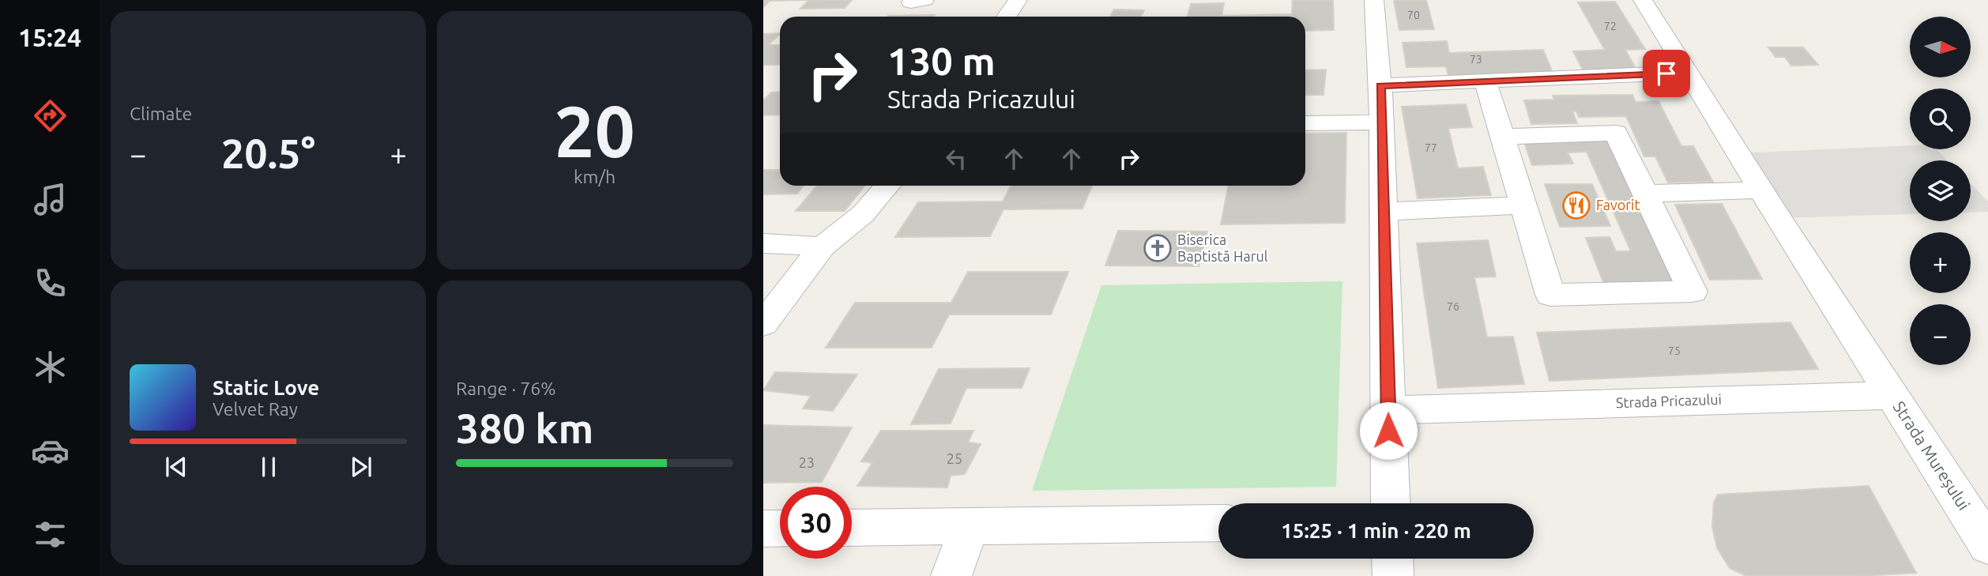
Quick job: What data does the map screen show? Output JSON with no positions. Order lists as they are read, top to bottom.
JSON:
{
  "streets": {
    "street": ["Strada Pricazului", "Strada Mureșului"]
  },
  "crossings": [
    ["Strada Pricazului", "Strada Mureșului"]
  ],
  "places": {
    "restaurant": ["Favorit"],
    "church": ["Biserica Baptistă Harul"]
  },
  "house_numbers": [
    "70",
    "72",
    "73",
    "77",
    "76",
    "75",
    "25",
    "23"
  ],
  "north": "right",
  "page": {
    "tabs": "15:24",
    "tile": [
      "Climate",
      ["20", "km/h"],
      ["Range · 76%", "380 km"]
    ],
    "map_buttons": ["+", "−"],
    "turn": ["130 m", "Strada Pricazului"],
    "heat": ["−", "20.5°", "+"],
    "song": ["Static Love", "Velvet Ray"],
    "limit": "30",
    "trip": "15:25 · 1 min · 220 m"
  }
}
